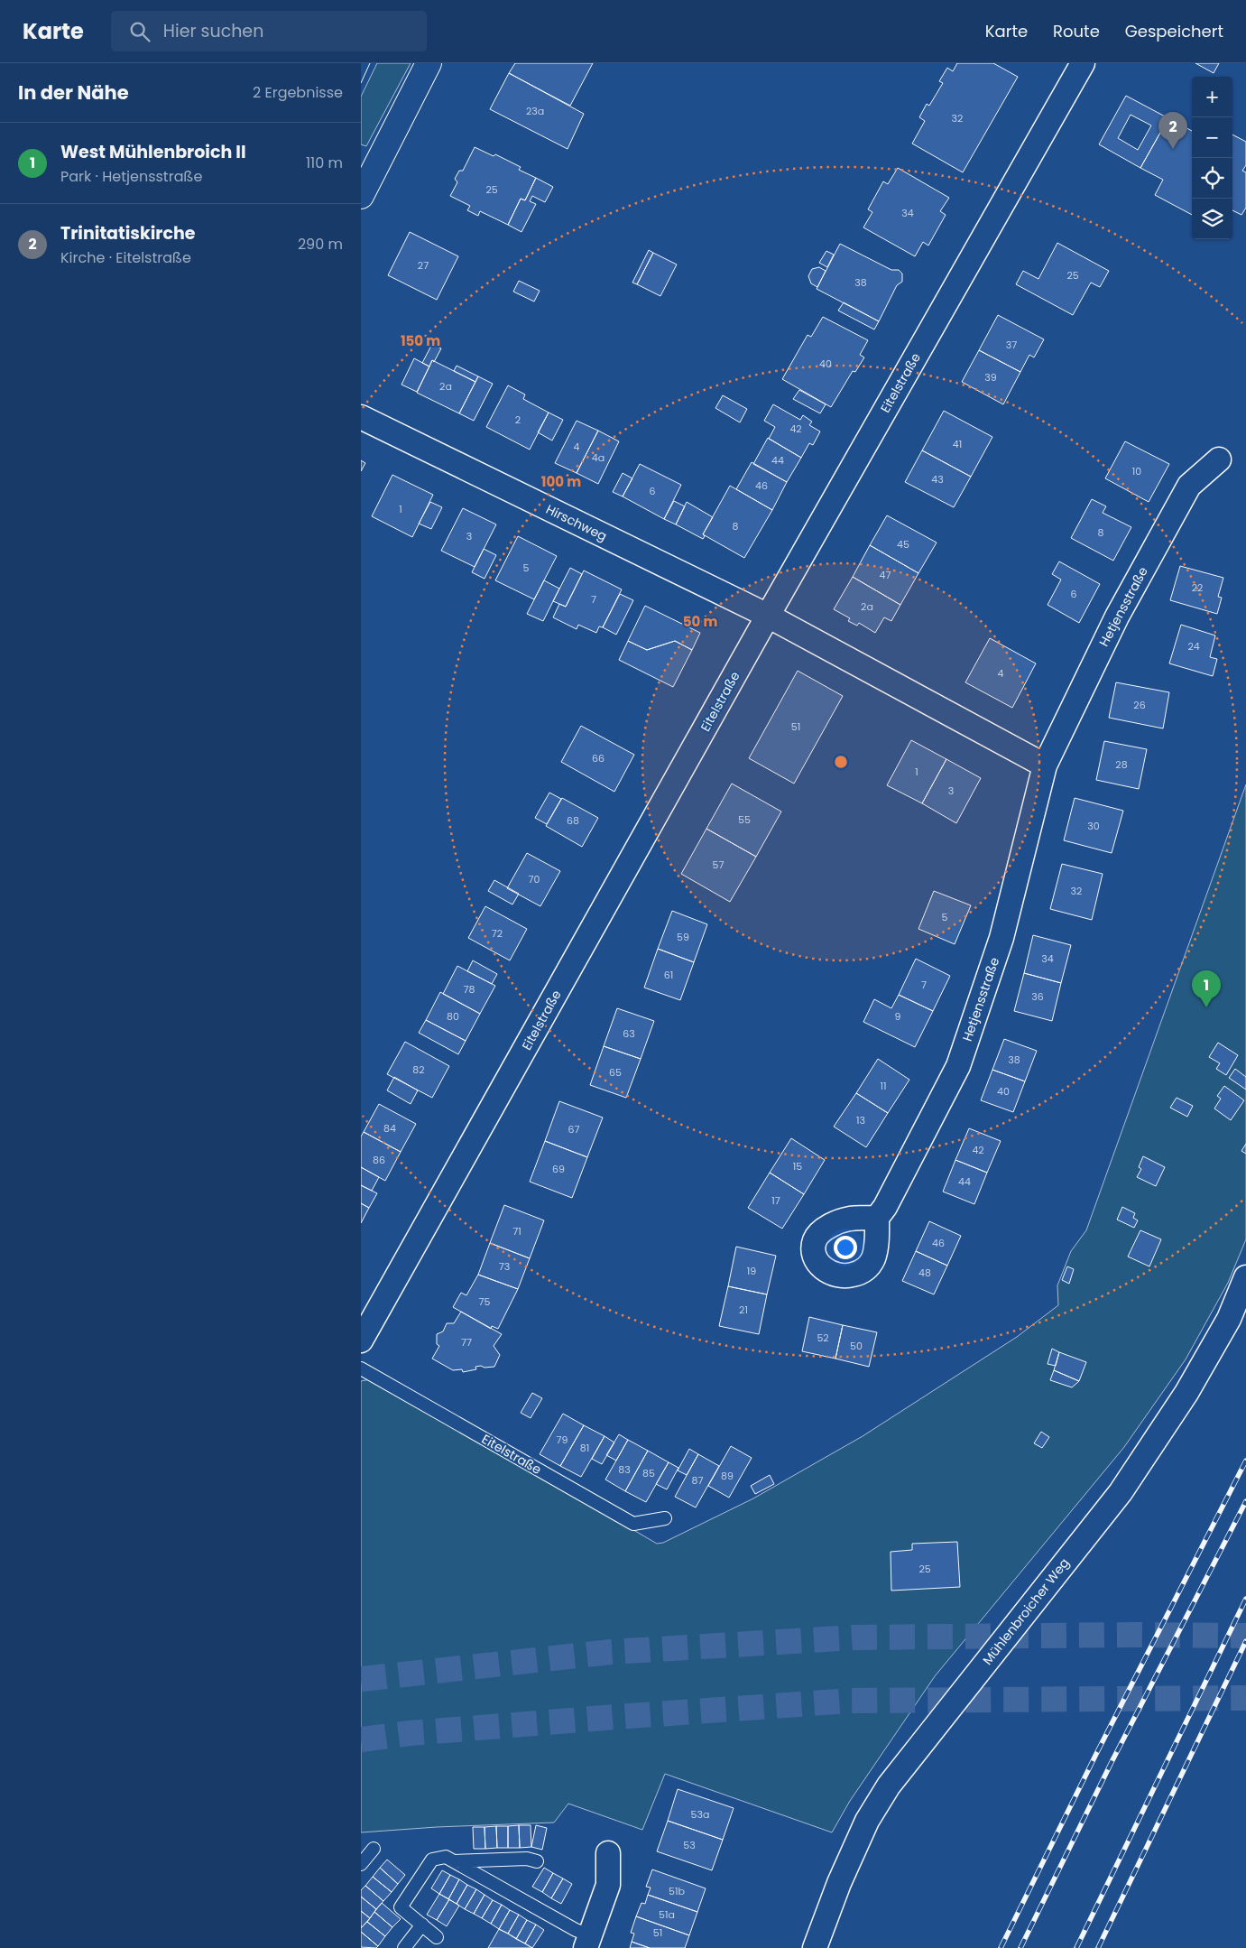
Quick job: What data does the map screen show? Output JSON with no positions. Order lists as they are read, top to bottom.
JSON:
{
  "streets": {
    "street": [
      "Eitelstraße",
      "Hirschweg",
      "Hetjensstraße",
      "Mühlenbroicher Weg"
    ]
  },
  "crossings": [
    ["Eitelstraße", "Hirschweg"]
  ],
  "house_numbers": [
    "23a",
    "32",
    "25",
    "34",
    "27",
    "25",
    "38",
    "37",
    "40",
    "39",
    "2a",
    "2",
    "42",
    "41",
    "4",
    "4a",
    "44",
    "10",
    "43",
    "46",
    "6",
    "1",
    "8",
    "8",
    "3",
    "45",
    "5",
    "47",
    "22",
    "6",
    "7",
    "2a",
    "24",
    "4",
    "26",
    "51",
    "66",
    "28",
    "1",
    "3",
    "55",
    "68",
    "30",
    "57",
    "70",
    "32",
    "5",
    "72",
    "59",
    "34",
    "61",
    "7",
    "78",
    "36",
    "80",
    "9",
    "63",
    "38",
    "82",
    "65",
    "11",
    "40",
    "13",
    "84",
    "67",
    "42",
    "86",
    "15",
    "69",
    "44",
    "17",
    "71",
    "46",
    "73",
    "19",
    "48",
    "75",
    "21",
    "52",
    "77",
    "50",
    "79",
    "81",
    "83",
    "85",
    "89",
    "87",
    "25",
    "53a",
    "53",
    "51b",
    "51a",
    "51"
  ],
  "page": {
    "header": "Karte",
    "search": "Hier suchen",
    "nav": ["Karte", "Route", "Gespeichert"],
    "heading": ["In der Nähe", "2 Ergebnisse"],
    "map_buttons": ["+", "−"],
    "pins": ["2", "1"],
    "list": [
      {
        "mark": "1",
        "name": "West Mühlenbroich II",
        "note": "Park · Hetjensstraße",
        "value": "110 m"
      },
      {
        "mark": "2",
        "name": "Trinitatiskirche",
        "note": "Kirche · Eitelstraße",
        "value": "290 m"
      }
    ]
  },
  "rings": ["150 m", "100 m", "50 m"]
}
